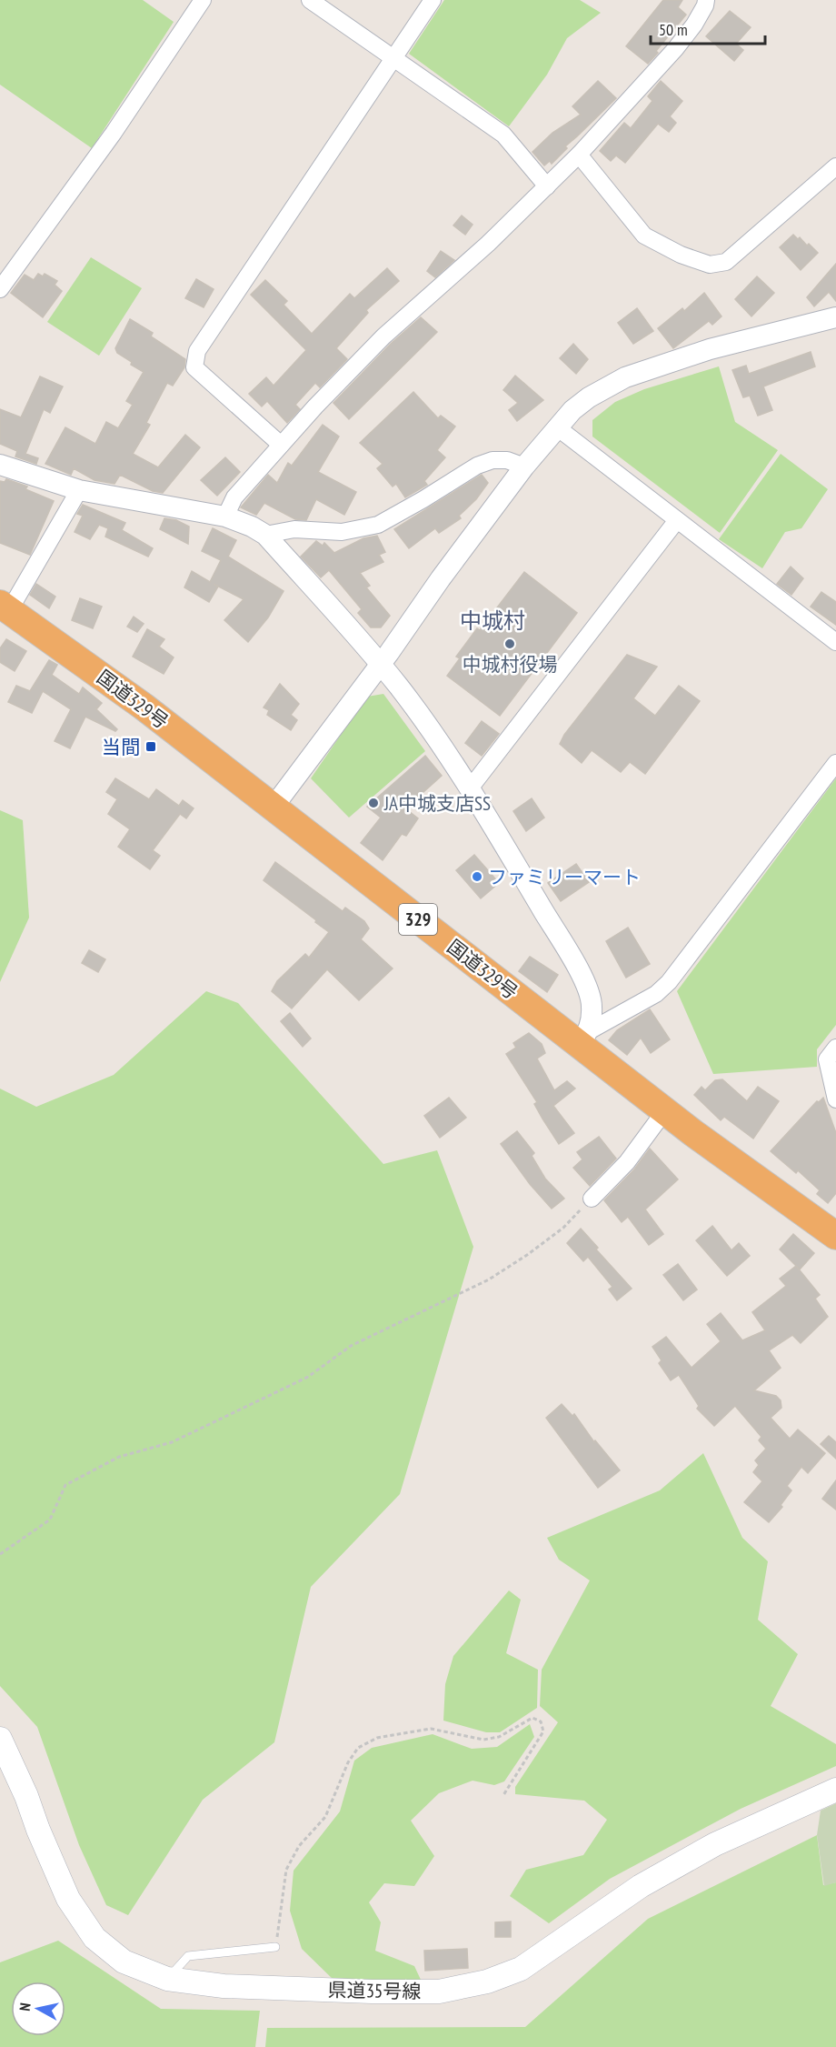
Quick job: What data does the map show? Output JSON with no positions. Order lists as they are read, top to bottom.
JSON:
{
  "streets": {
    "highway": ["国道329号", "329"],
    "main road": ["県道35号線"]
  },
  "districts": ["中城村"],
  "places": {
    "other": ["中城村役場", "JA中城支店SS", "ファミリーマート"],
    "transit": ["当間"]
  },
  "scale_bar": "50 m",
  "north": "left"
}
